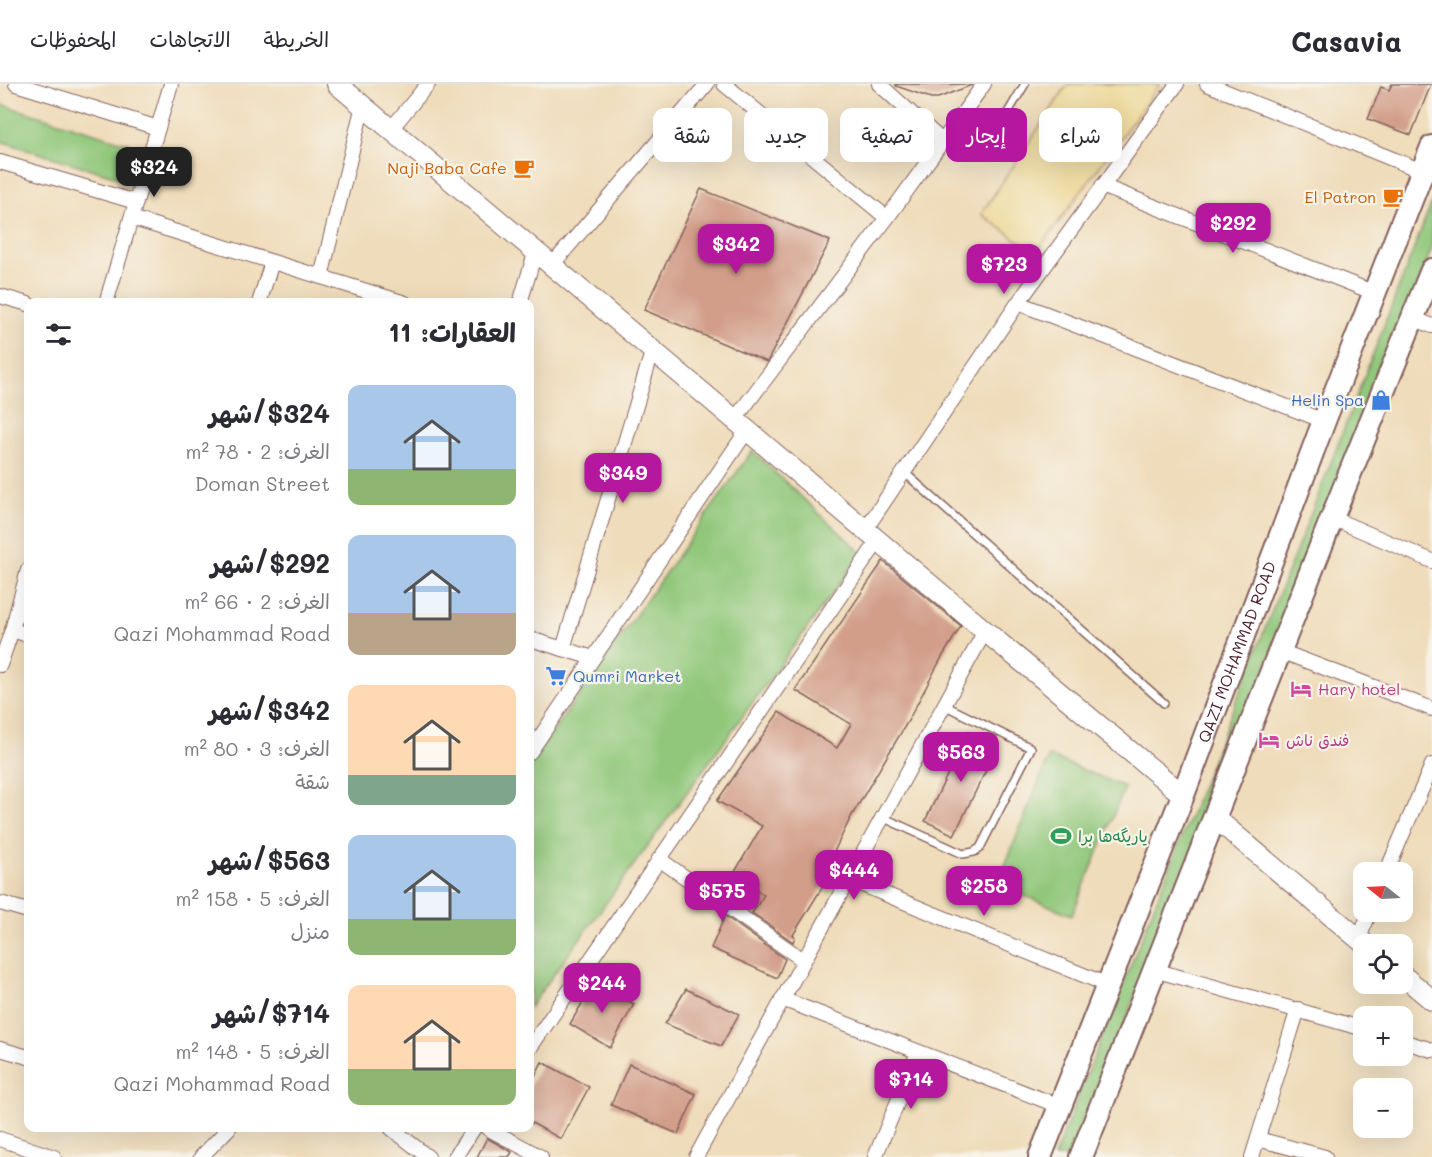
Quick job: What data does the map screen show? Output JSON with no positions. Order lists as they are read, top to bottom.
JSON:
{
  "streets": {
    "main road": ["QAZI MOHAMMAD ROAD"]
  },
  "places": {
    "cafe": ["Naji Baba Cafe", "El Patron"],
    "shop": ["Helin Spa"],
    "supermarket": ["Qumri Market"],
    "hotel": ["Hary hotel", "فندق ناش"],
    "sports": ["یاریگەها برا"]
  },
  "north": "left",
  "page": {
    "header": "Casavia",
    "nav": ["الخريطة", "الاتجاهات", "المحفوظات"],
    "chip": [
      "شراء",
      "إيجار",
      "تصفية",
      "جديد",
      "شقة"
    ],
    "price": [
      "$324",
      "$292",
      "$342",
      "$723",
      "$349",
      "$563",
      "$444",
      "$258",
      "$575",
      "$244",
      "$714"
    ],
    "heading": "العقارات: 11",
    "list": [
      {
        "name": "$324/شهر",
        "note": "الغرف: 2 · 78 m² · Doman Street"
      },
      {
        "name": "$292/شهر",
        "note": "الغرف: 2 · 66 m² · Qazi Mohammad Road"
      },
      {
        "name": "$342/شهر",
        "note": "الغرف: 3 · 80 m² · شقة"
      },
      {
        "name": "$563/شهر",
        "note": "الغرف: 5 · 158 m² · منزل"
      },
      {
        "name": "$714/شهر",
        "note": "الغرف: 5 · 148 m² · Qazi Mohammad Road"
      }
    ],
    "map_buttons": ["+", "−"]
  }
}
